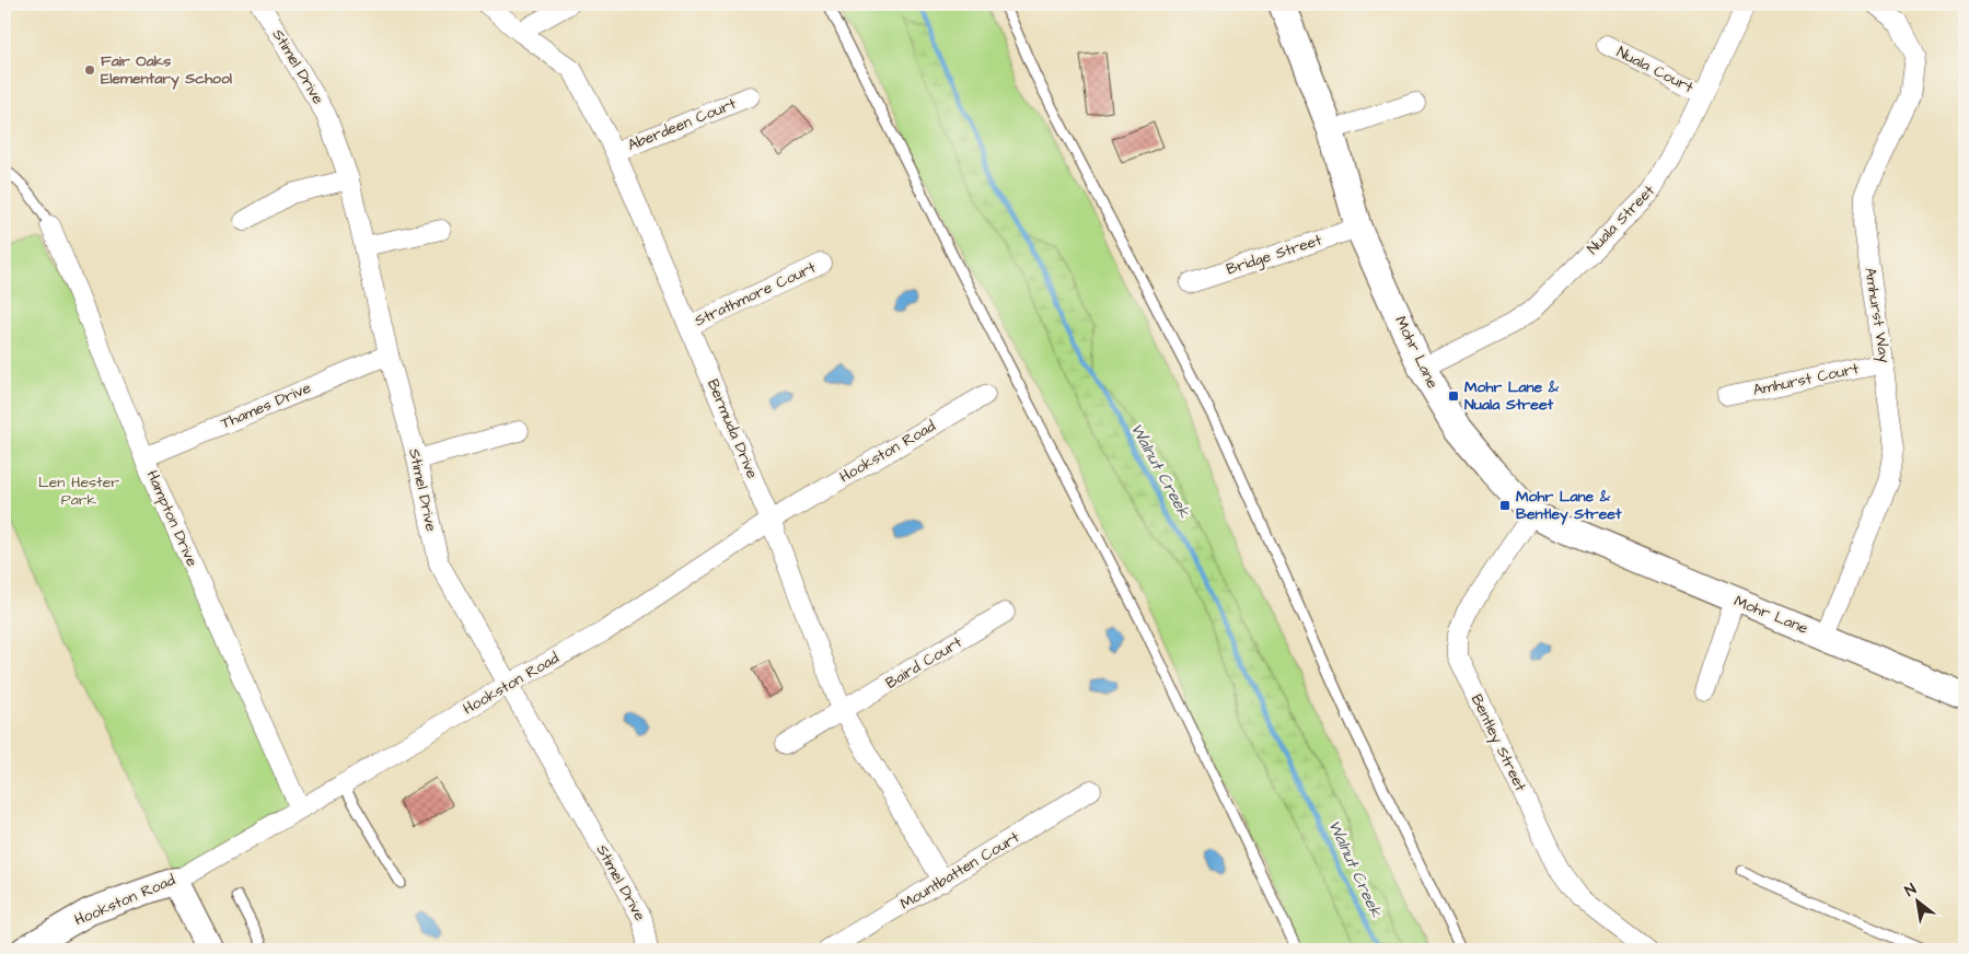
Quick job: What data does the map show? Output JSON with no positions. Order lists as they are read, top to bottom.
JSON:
{
  "streets": {
    "street": [
      "Stimel Drive",
      "Nuala Court",
      "Aberdeen Court",
      "Nuala Street",
      "Bridge Street",
      "Strathmore Court",
      "Amhurst Way",
      "Mohr Lane",
      "Amhurst Court",
      "Thames Drive",
      "Bermuda Drive",
      "Hookston Road",
      "Hampton Drive",
      "Baird Court",
      "Bentley Street",
      "Mountbatten Court"
    ]
  },
  "crossings": [
    ["Stimel Drive", "Thames Drive"],
    ["Stimel Drive", "Hookston Road"],
    ["Nuala Court", "Nuala Street"],
    ["Aberdeen Court", "Bermuda Drive"],
    ["Nuala Street", "Mohr Lane"],
    ["Bridge Street", "Mohr Lane"],
    ["Strathmore Court", "Bermuda Drive"],
    ["Amhurst Way", "Mohr Lane"],
    ["Amhurst Way", "Amhurst Court"],
    ["Mohr Lane", "Bentley Street"],
    ["Thames Drive", "Hampton Drive"],
    ["Bermuda Drive", "Hookston Road"],
    ["Bermuda Drive", "Baird Court"],
    ["Bermuda Drive", "Mountbatten Court"],
    ["Hookston Road", "Hampton Drive"]
  ],
  "water": ["Walnut Creek"],
  "parks": ["Len Hester Park"],
  "places": {
    "other": ["Fair Oaks Elementary School"],
    "transit": ["Mohr Lane & Nuala Street", "Mohr Lane & Bentley Street"]
  },
  "north": "top left"
}
